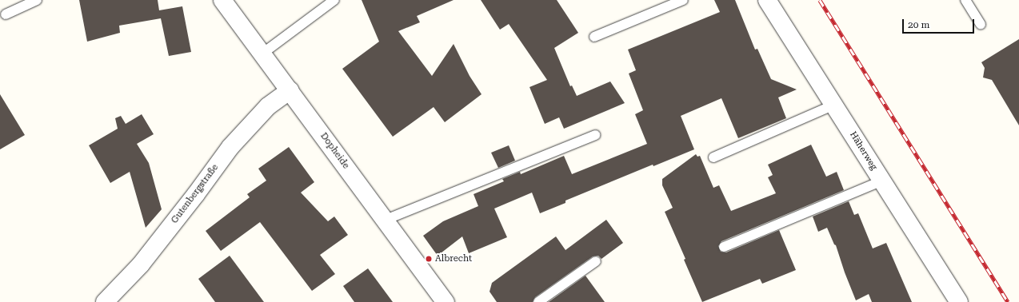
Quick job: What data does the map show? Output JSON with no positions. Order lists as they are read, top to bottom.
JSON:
{
  "streets": {
    "street": ["Dopheide", "Häherweg", "Gutenbergstraße"]
  },
  "crossings": [
    ["Dopheide", "Gutenbergstraße"]
  ],
  "places": ["Albrecht"],
  "scale_bar": "20 m"
}
